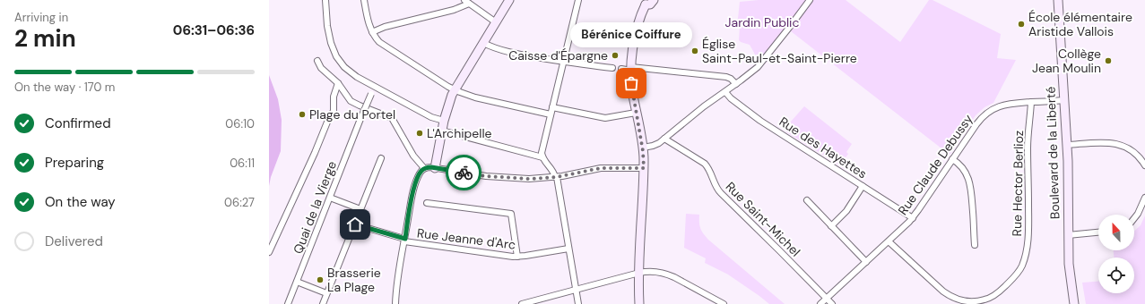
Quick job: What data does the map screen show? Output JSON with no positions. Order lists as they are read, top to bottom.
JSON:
{
  "streets": {
    "street": [
      "Rue des Hayettes",
      "Boulevard de la Liberté",
      "Rue Claude Debussy",
      "Rue Hector Berlioz",
      "Quai de la Vierge",
      "Rue Saint-Michel",
      "Rue Jeanne d'Arc"
    ]
  },
  "crossings": [
    ["Rue des Hayettes", "Rue Claude Debussy"],
    ["Boulevard de la Liberté", "Rue Claude Debussy"],
    ["Rue Claude Debussy", "Rue Hector Berlioz"],
    ["Rue Claude Debussy", "Rue Saint-Michel"]
  ],
  "parks": ["Jardin Public"],
  "places": [
    "École élémentaire Aristide Vallois",
    "Église Saint-Paul-et-Saint-Pierre",
    "Caisse d'Épargne",
    "Collège Jean Moulin",
    "Bérénice Coiffure",
    "Plage du Portel",
    "L'Archipelle",
    "Brasserie La Plage"
  ],
  "north": "top",
  "page": {
    "heading": ["2 min", "Arriving in", "06:31–06:36"],
    "bubble": "Bérénice Coiffure",
    "bar": "On the way · 170 m",
    "list": [
      ["Confirmed", "06:10"],
      ["Preparing", "06:11"],
      ["On the way", "06:27"],
      "Delivered"
    ]
  }
}
